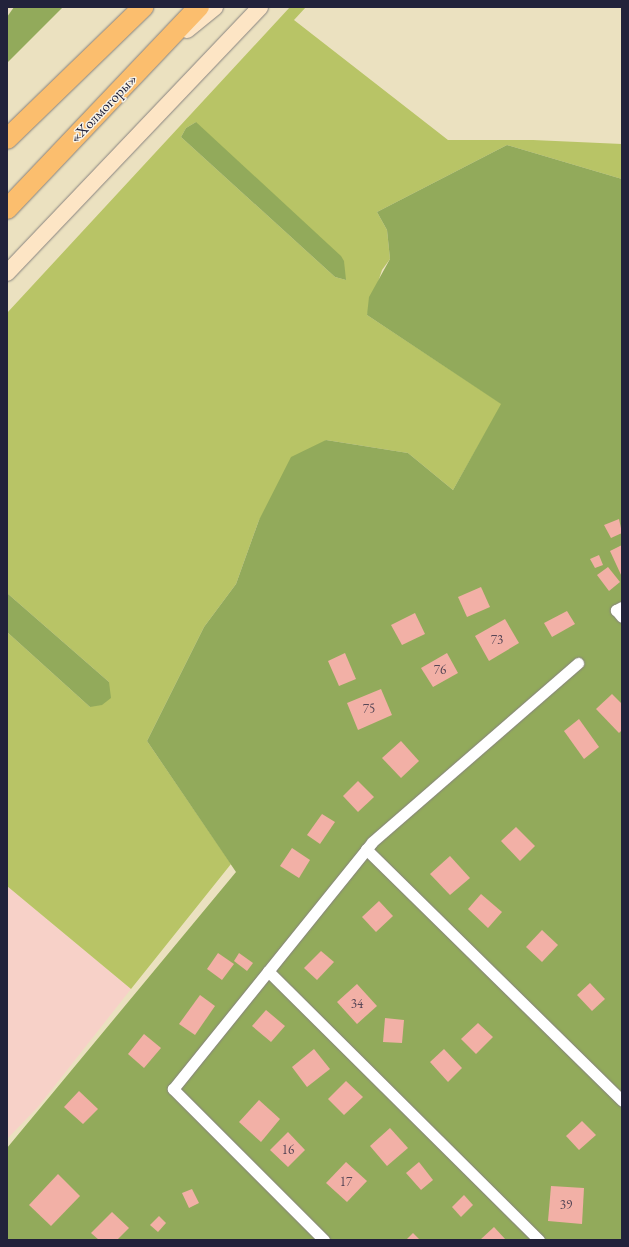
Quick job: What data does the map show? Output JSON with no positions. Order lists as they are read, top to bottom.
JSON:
{
  "streets": {
    "highway": ["«Холмогоры»"]
  },
  "house_numbers": [
    "73",
    "76",
    "75",
    "34",
    "16",
    "17",
    "39"
  ]
}
